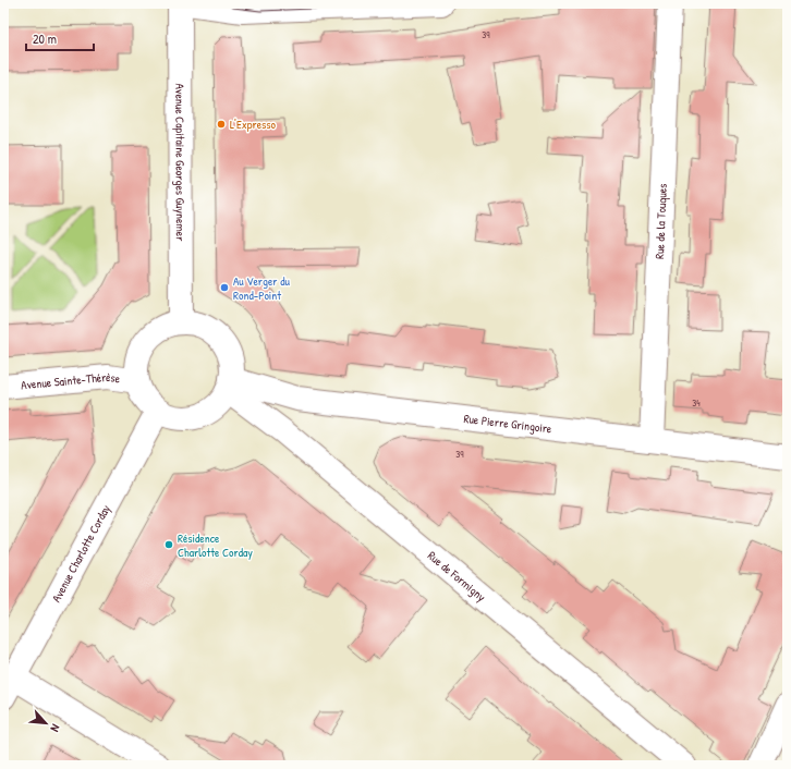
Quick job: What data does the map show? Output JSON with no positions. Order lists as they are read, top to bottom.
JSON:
{
  "streets": {
    "street": [
      "Avenue Capitaine Georges Guynemer",
      "Rue de la Touques",
      "Avenue Sainte-Thérèse",
      "Rue Pierre Gringoire",
      "Avenue Charlotte Corday",
      "Rue de Formigny"
    ]
  },
  "crossings": [
    ["Avenue Capitaine Georges Guynemer", "Avenue Sainte-Thérèse"],
    ["Avenue Capitaine Georges Guynemer", "Rue Pierre Gringoire"],
    ["Avenue Capitaine Georges Guynemer", "Avenue Charlotte Corday"],
    ["Avenue Capitaine Georges Guynemer", "Rue de Formigny"],
    ["Rue de la Touques", "Rue Pierre Gringoire"],
    ["Avenue Sainte-Thérèse", "Rue Pierre Gringoire"],
    ["Avenue Sainte-Thérèse", "Avenue Charlotte Corday"],
    ["Avenue Sainte-Thérèse", "Rue de Formigny"],
    ["Rue Pierre Gringoire", "Avenue Charlotte Corday"],
    ["Rue Pierre Gringoire", "Rue de Formigny"],
    ["Avenue Charlotte Corday", "Rue de Formigny"]
  ],
  "places": ["L'Expresso", "Au Verger du Rond-Point", "Résidence Charlotte Corday"],
  "house_numbers": ["39", "34", "39"],
  "scale_bar": "20 m",
  "north": "bottom right"
}
